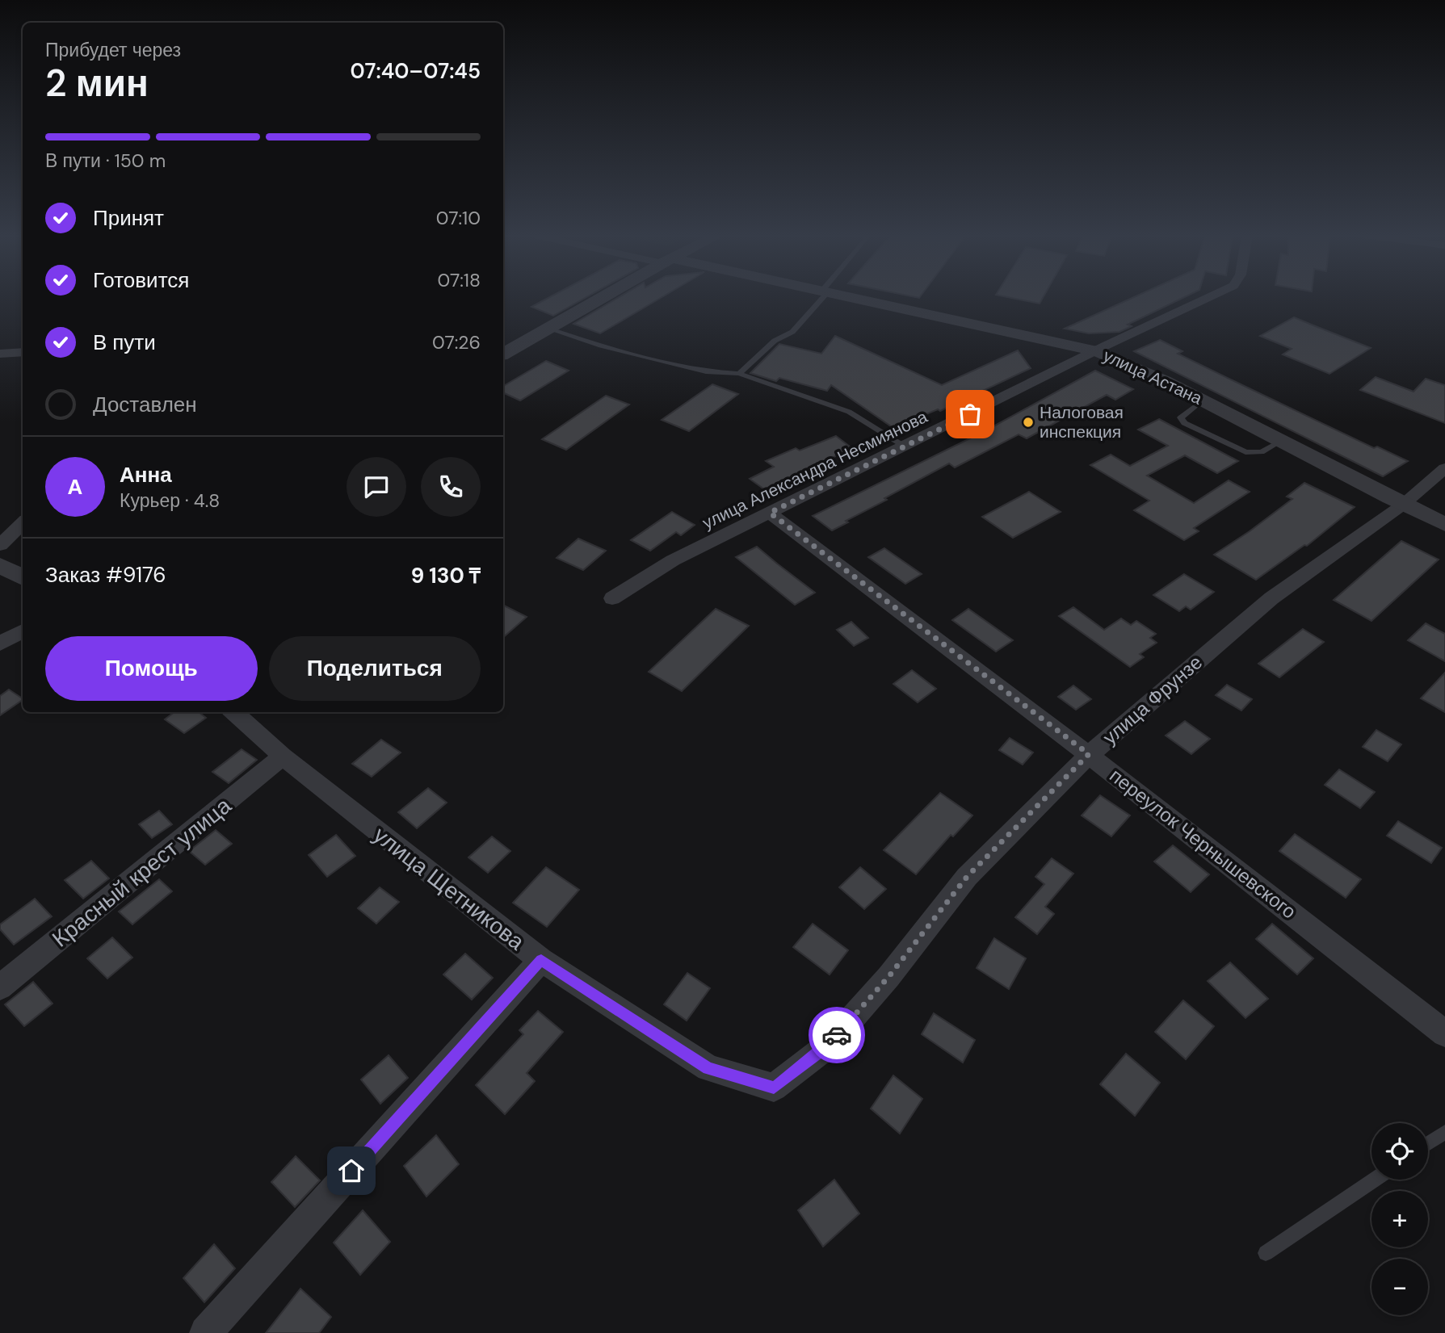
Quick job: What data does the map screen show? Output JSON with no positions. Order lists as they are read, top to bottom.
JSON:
{
  "streets": {
    "street": [
      "улица Астана",
      "улица Александра Несмиянова",
      "улица Фрунзе",
      "переулок Чернышевского",
      "Красный крест улица",
      "улица Щетникова"
    ]
  },
  "crossings": [
    ["улица Астана", "улица Александра Несмиянова"],
    ["улица Астана", "улица Фрунзе"],
    ["улица Александра Несмиянова", "переулок Чернышевского"],
    ["улица Фрунзе", "переулок Чернышевского"],
    ["улица Фрунзе", "улица Щетникова"],
    ["Красный крест улица", "улица Щетникова"]
  ],
  "places": ["Налоговая инспекция"],
  "page": {
    "heading": ["2 мин", "Прибудет через", "07:40–07:45"],
    "panel": [
      "Анна",
      "Курьер · 4.8",
      "Заказ #9176",
      "9 130 ₸"
    ],
    "bar": "В пути · 150 m",
    "list": [
      ["Принят", "07:10"],
      ["Готовится", "07:18"],
      ["В пути", "07:26"],
      "Доставлен"
    ],
    "round": "А",
    "buttons": ["Помощь", "Поделиться"],
    "map_buttons": ["+", "−"]
  }
}
